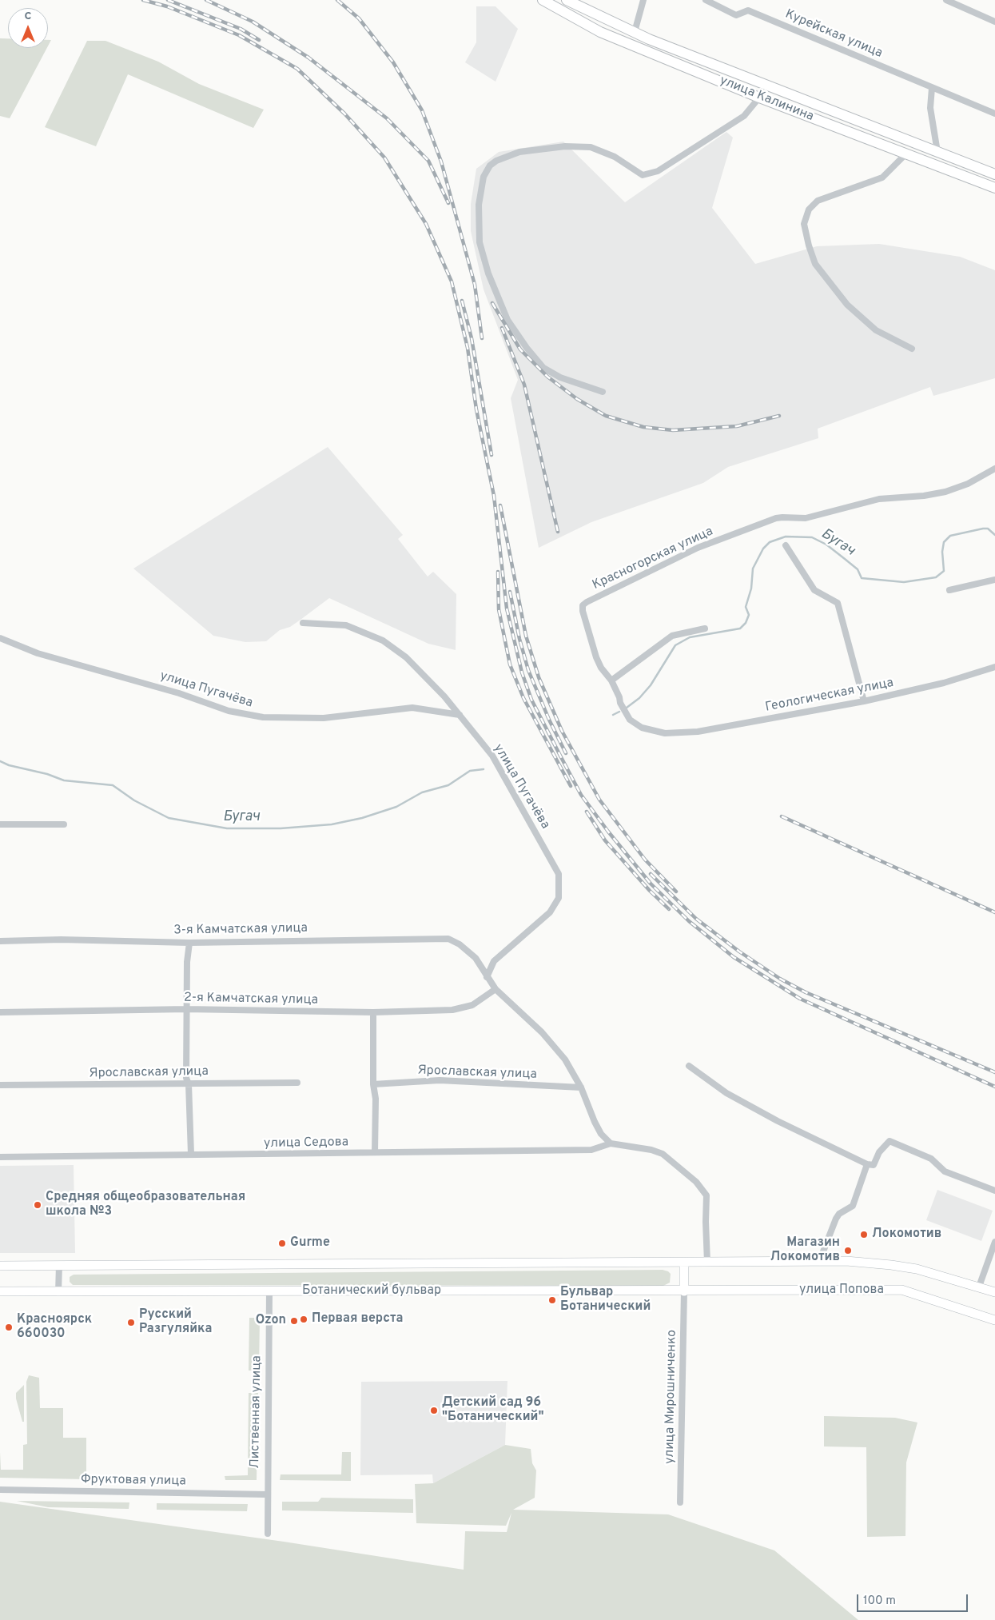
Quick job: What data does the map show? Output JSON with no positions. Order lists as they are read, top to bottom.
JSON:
{
  "streets": {
    "main road": ["улица Калинина"],
    "street": [
      "Курейская улица",
      "Красногорская улица",
      "улица Пугачёва",
      "Геологическая улица",
      "3-я Камчатская улица",
      "2-я Камчатская улица",
      "Ярославская улица",
      "улица Седова",
      "улица Попова",
      "Ботанический бульвар",
      "улица Мирошниченко",
      "Лиственная улица",
      "Фруктовая улица"
    ]
  },
  "crossings": [
    ["Красногорская улица", "Геологическая улица"],
    ["улица Пугачёва", "3-я Камчатская улица"],
    ["3-я Камчатская улица", "2-я Камчатская улица"],
    ["3-я Камчатская улица", "Ярославская улица"],
    ["3-я Камчатская улица", "улица Седова"],
    ["улица Попова", "Ботанический бульвар"],
    ["улица Попова", "улица Мирошниченко"],
    ["Ботанический бульвар", "улица Мирошниченко"],
    ["Ботанический бульвар", "Лиственная улица"],
    ["Лиственная улица", "Фруктовая улица"]
  ],
  "water": ["Бугач"],
  "places": [
    "Средняя общеобразовательная школа №3",
    "Локомотив",
    "Gurme",
    "Магазин Локомотив",
    "Бульвар Ботанический",
    "Первая верста",
    "Ozon",
    "Русский Разгуляйка",
    "Красноярск 660030",
    "Детский сад 96 \"Ботанический\""
  ],
  "scale_bar": "100 m",
  "north": "top"
}
